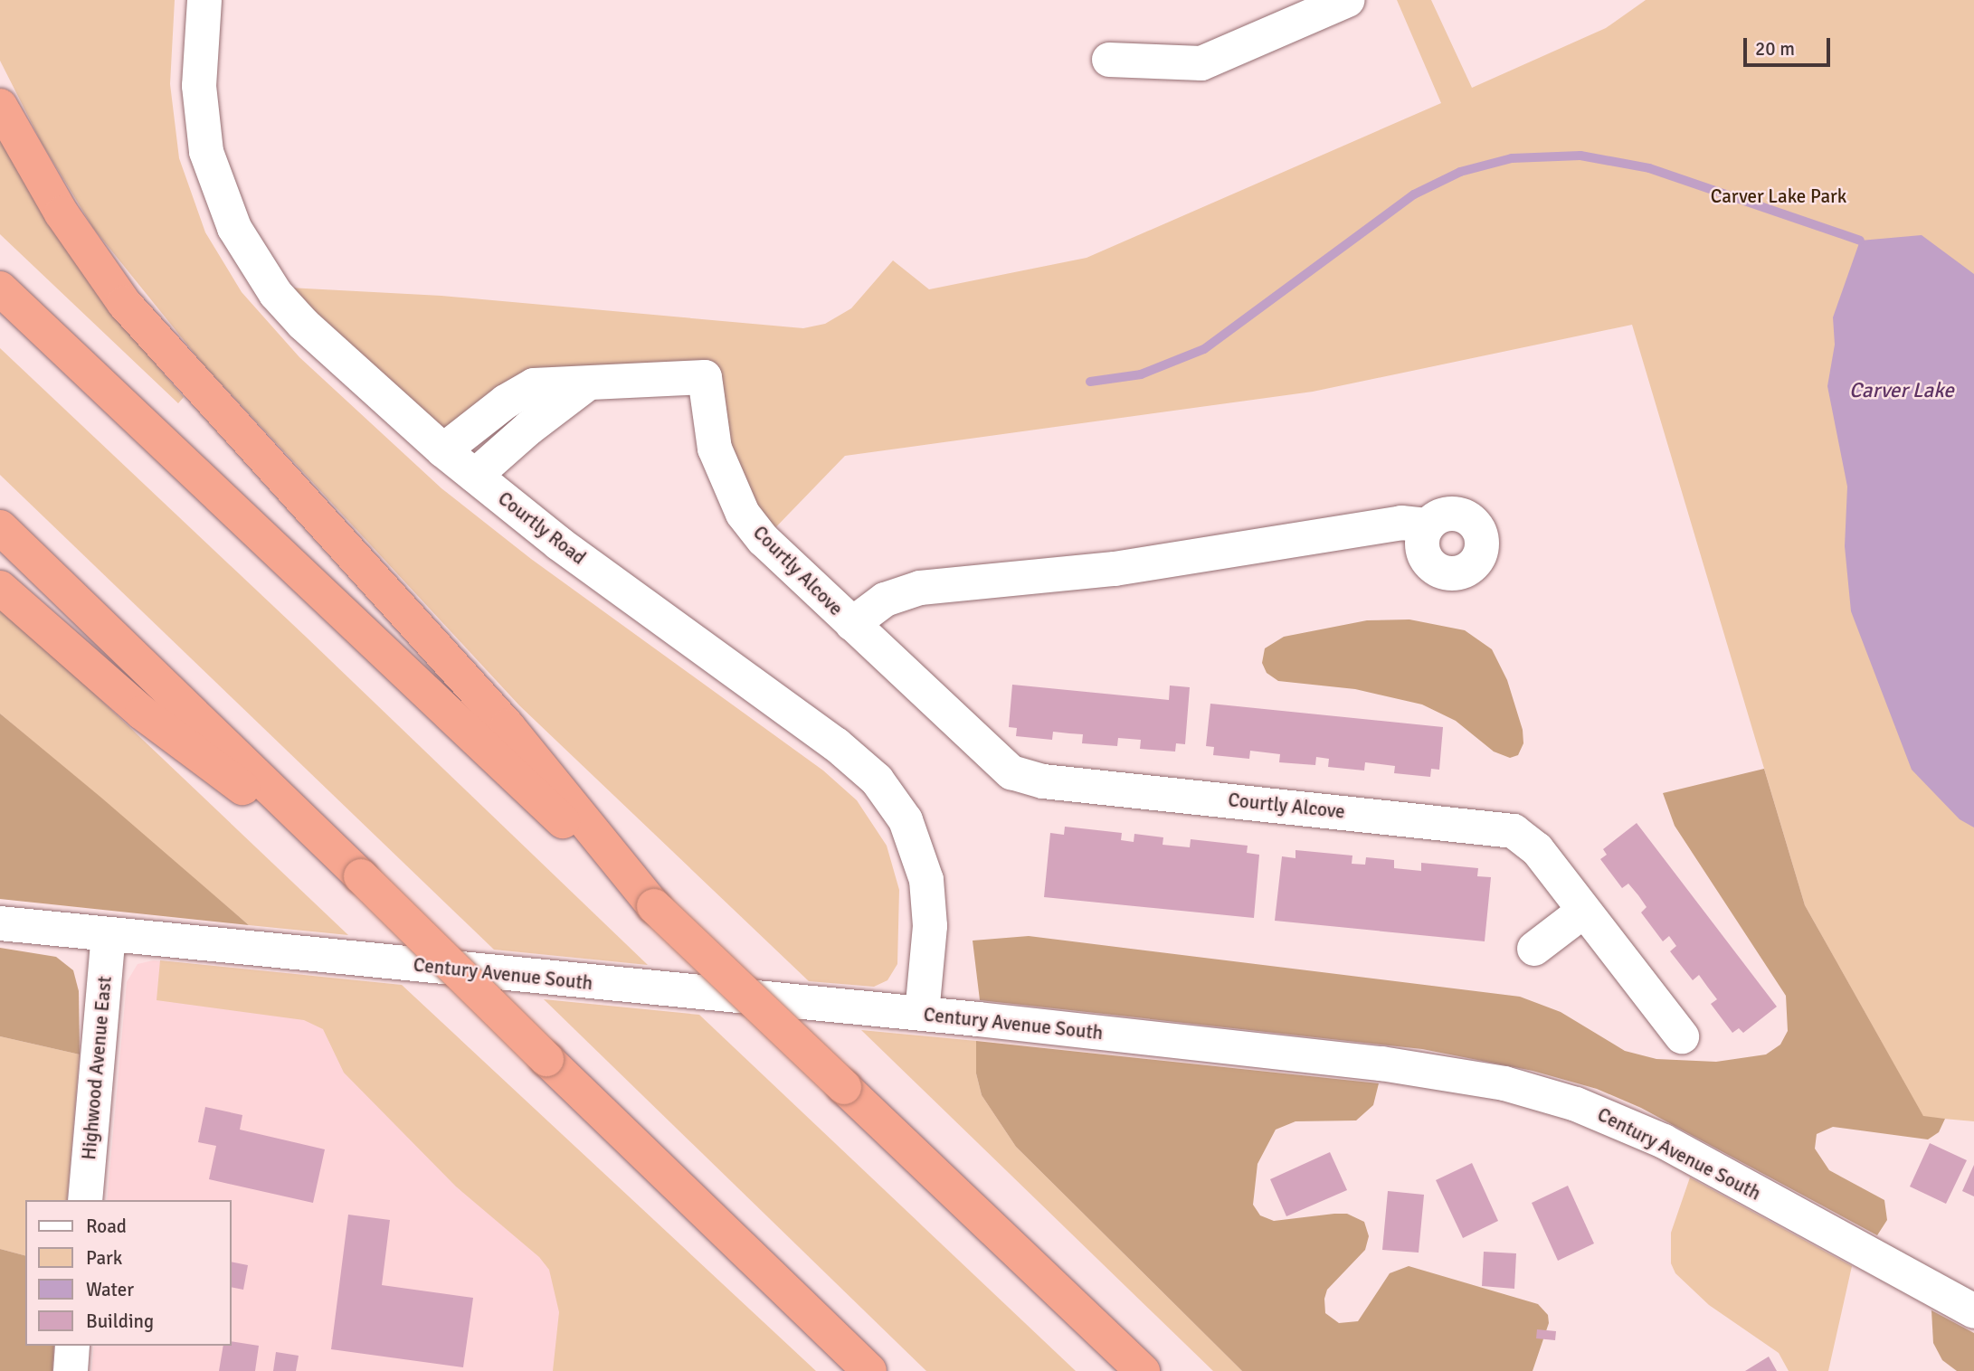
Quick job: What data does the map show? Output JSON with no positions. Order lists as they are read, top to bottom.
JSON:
{
  "streets": {
    "street": [
      "Courtly Road",
      "Courtly Alcove",
      "Century Avenue South",
      "Highwood Avenue East"
    ]
  },
  "crossings": [
    ["Courtly Road", "Courtly Alcove"],
    ["Courtly Road", "Century Avenue South"],
    ["Century Avenue South", "Highwood Avenue East"]
  ],
  "water": ["Carver Lake"],
  "parks": ["Carver Lake Park"],
  "legend": [
    "Road",
    "Park",
    "Water",
    "Building"
  ],
  "scale_bar": "20 m"
}
